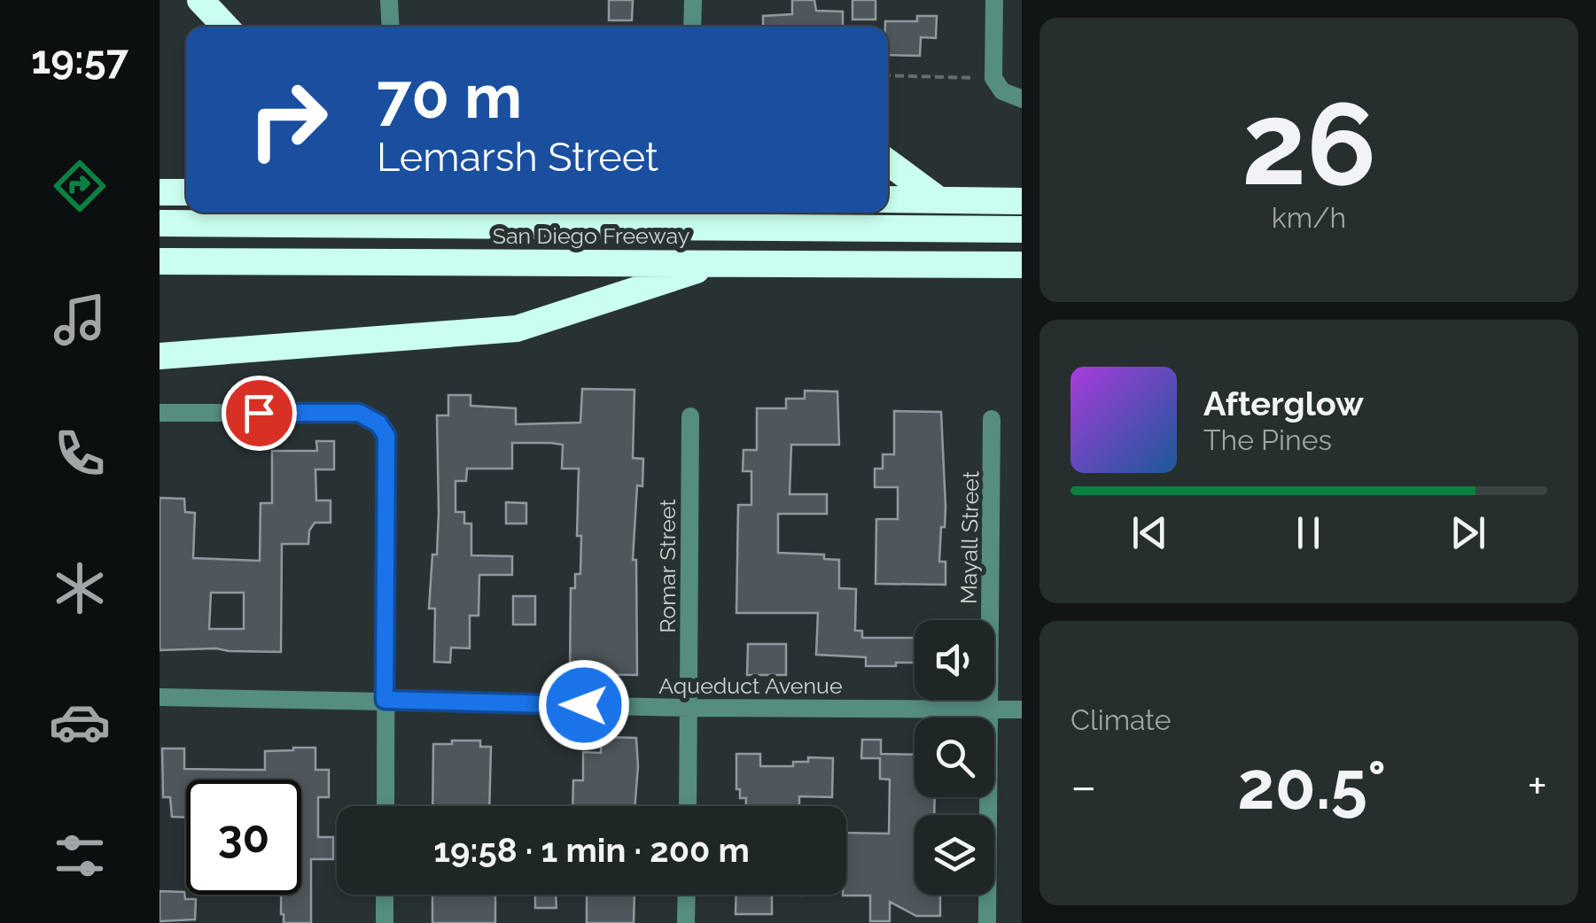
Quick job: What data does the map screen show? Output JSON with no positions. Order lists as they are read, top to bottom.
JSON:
{
  "streets": {
    "highway": ["San Diego Freeway"],
    "street": ["Mayall Street", "Romar Street", "Aqueduct Avenue"]
  },
  "crossings": [
    ["Mayall Street", "Aqueduct Avenue"],
    ["Romar Street", "Aqueduct Avenue"]
  ],
  "page": {
    "tabs": "19:57",
    "tile": [
      ["26", "km/h"],
      "Climate"
    ],
    "turn": ["70 m", "Lemarsh Street"],
    "song": ["Afterglow", "The Pines"],
    "heat": ["−", "20.5°", "+"],
    "limit": "30",
    "trip": "19:58 · 1 min · 200 m"
  }
}
